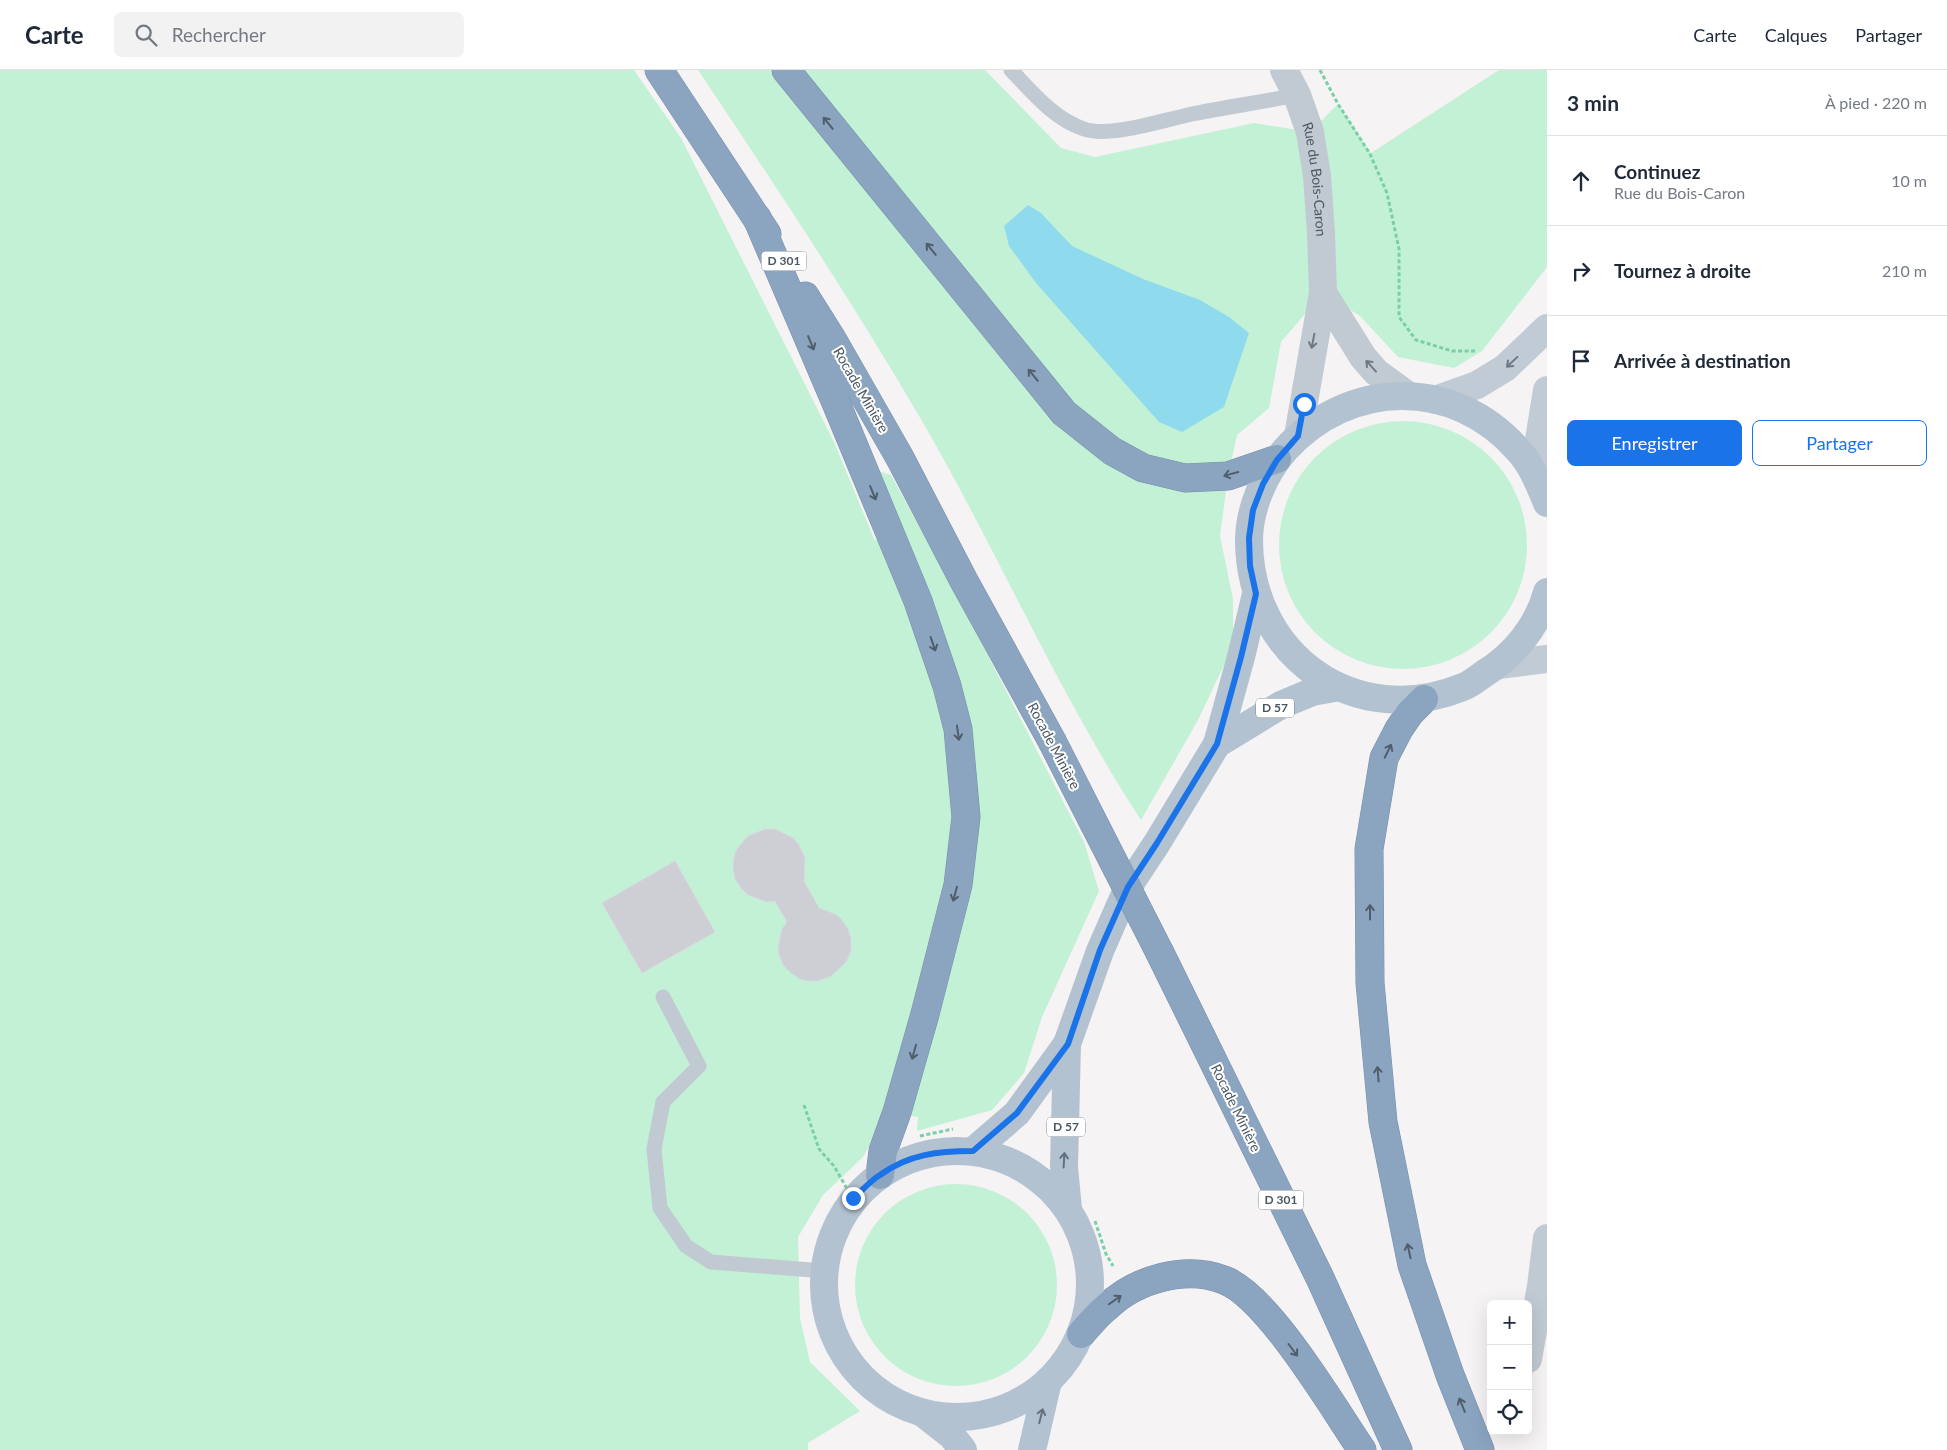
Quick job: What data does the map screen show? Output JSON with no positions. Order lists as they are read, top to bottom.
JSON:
{
  "streets": {
    "highway": ["D 301", "Rocade Minière"],
    "main road": ["D 57"],
    "street": ["Rue du Bois-Caron"]
  },
  "one_way": ["Rue du Bois-Caron"],
  "page": {
    "header": "Carte",
    "search": "Rechercher",
    "nav": ["Carte", "Calques", "Partager"],
    "heading": ["3 min", "À pied · 220 m"],
    "list": [
      ["Continuez", "Rue du Bois-Caron", "10 m"],
      ["Tournez à droite", "210 m"],
      "Arrivée à destination"
    ],
    "buttons": ["Enregistrer", "Partager"],
    "map_buttons": ["+", "−"]
  }
}
